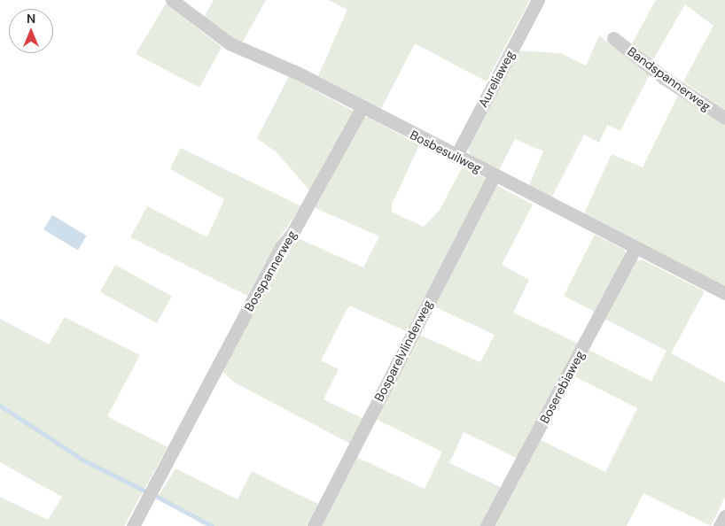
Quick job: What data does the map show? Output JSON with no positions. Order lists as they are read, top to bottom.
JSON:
{
  "streets": {
    "street": [
      "Aureliaweg",
      "Bandspannerweg",
      "Bosbesuilweg",
      "Bosspannerweg",
      "Bosparelvlinderweg",
      "Boserebiaweg"
    ]
  },
  "crossings": [
    ["Aureliaweg", "Bosbesuilweg"],
    ["Bosbesuilweg", "Bosspannerweg"],
    ["Bosbesuilweg", "Bosparelvlinderweg"],
    ["Bosbesuilweg", "Boserebiaweg"]
  ],
  "north": "top"
}
